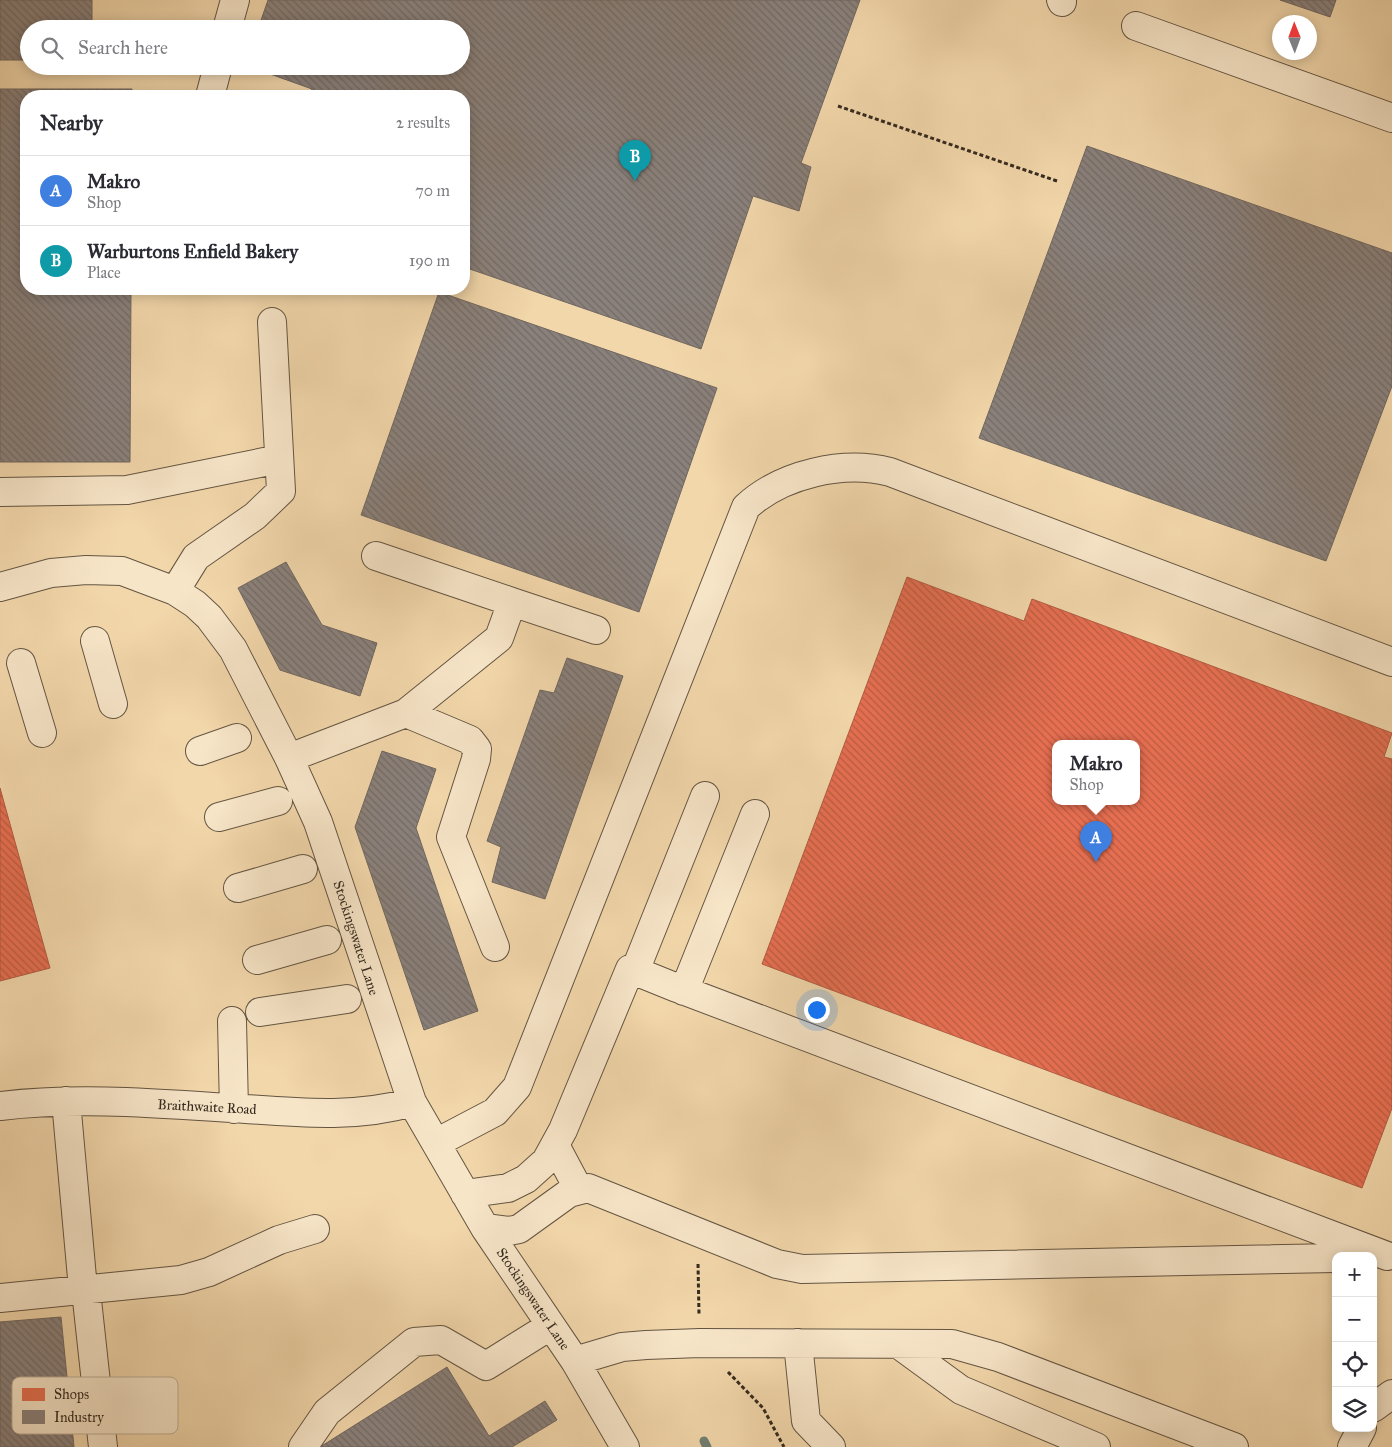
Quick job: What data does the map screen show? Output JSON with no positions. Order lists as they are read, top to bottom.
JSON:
{
  "streets": {
    "street": ["Stockingswater Lane", "Braithwaite Road"]
  },
  "crossings": [
    ["Stockingswater Lane", "Braithwaite Road"]
  ],
  "legend": ["Shops", "Industry"],
  "north": "top",
  "page": {
    "search": "Search here",
    "heading": ["Nearby", "2 results"],
    "pins": ["B", "A"],
    "list": [
      {
        "mark": "A",
        "name": "Makro",
        "note": "Shop",
        "value": "70 m"
      },
      {
        "mark": "B",
        "name": "Warburtons Enfield Bakery",
        "note": "Place",
        "value": "190 m"
      }
    ],
    "popup": ["Makro", "Shop"],
    "map_buttons": ["+", "−"]
  }
}
